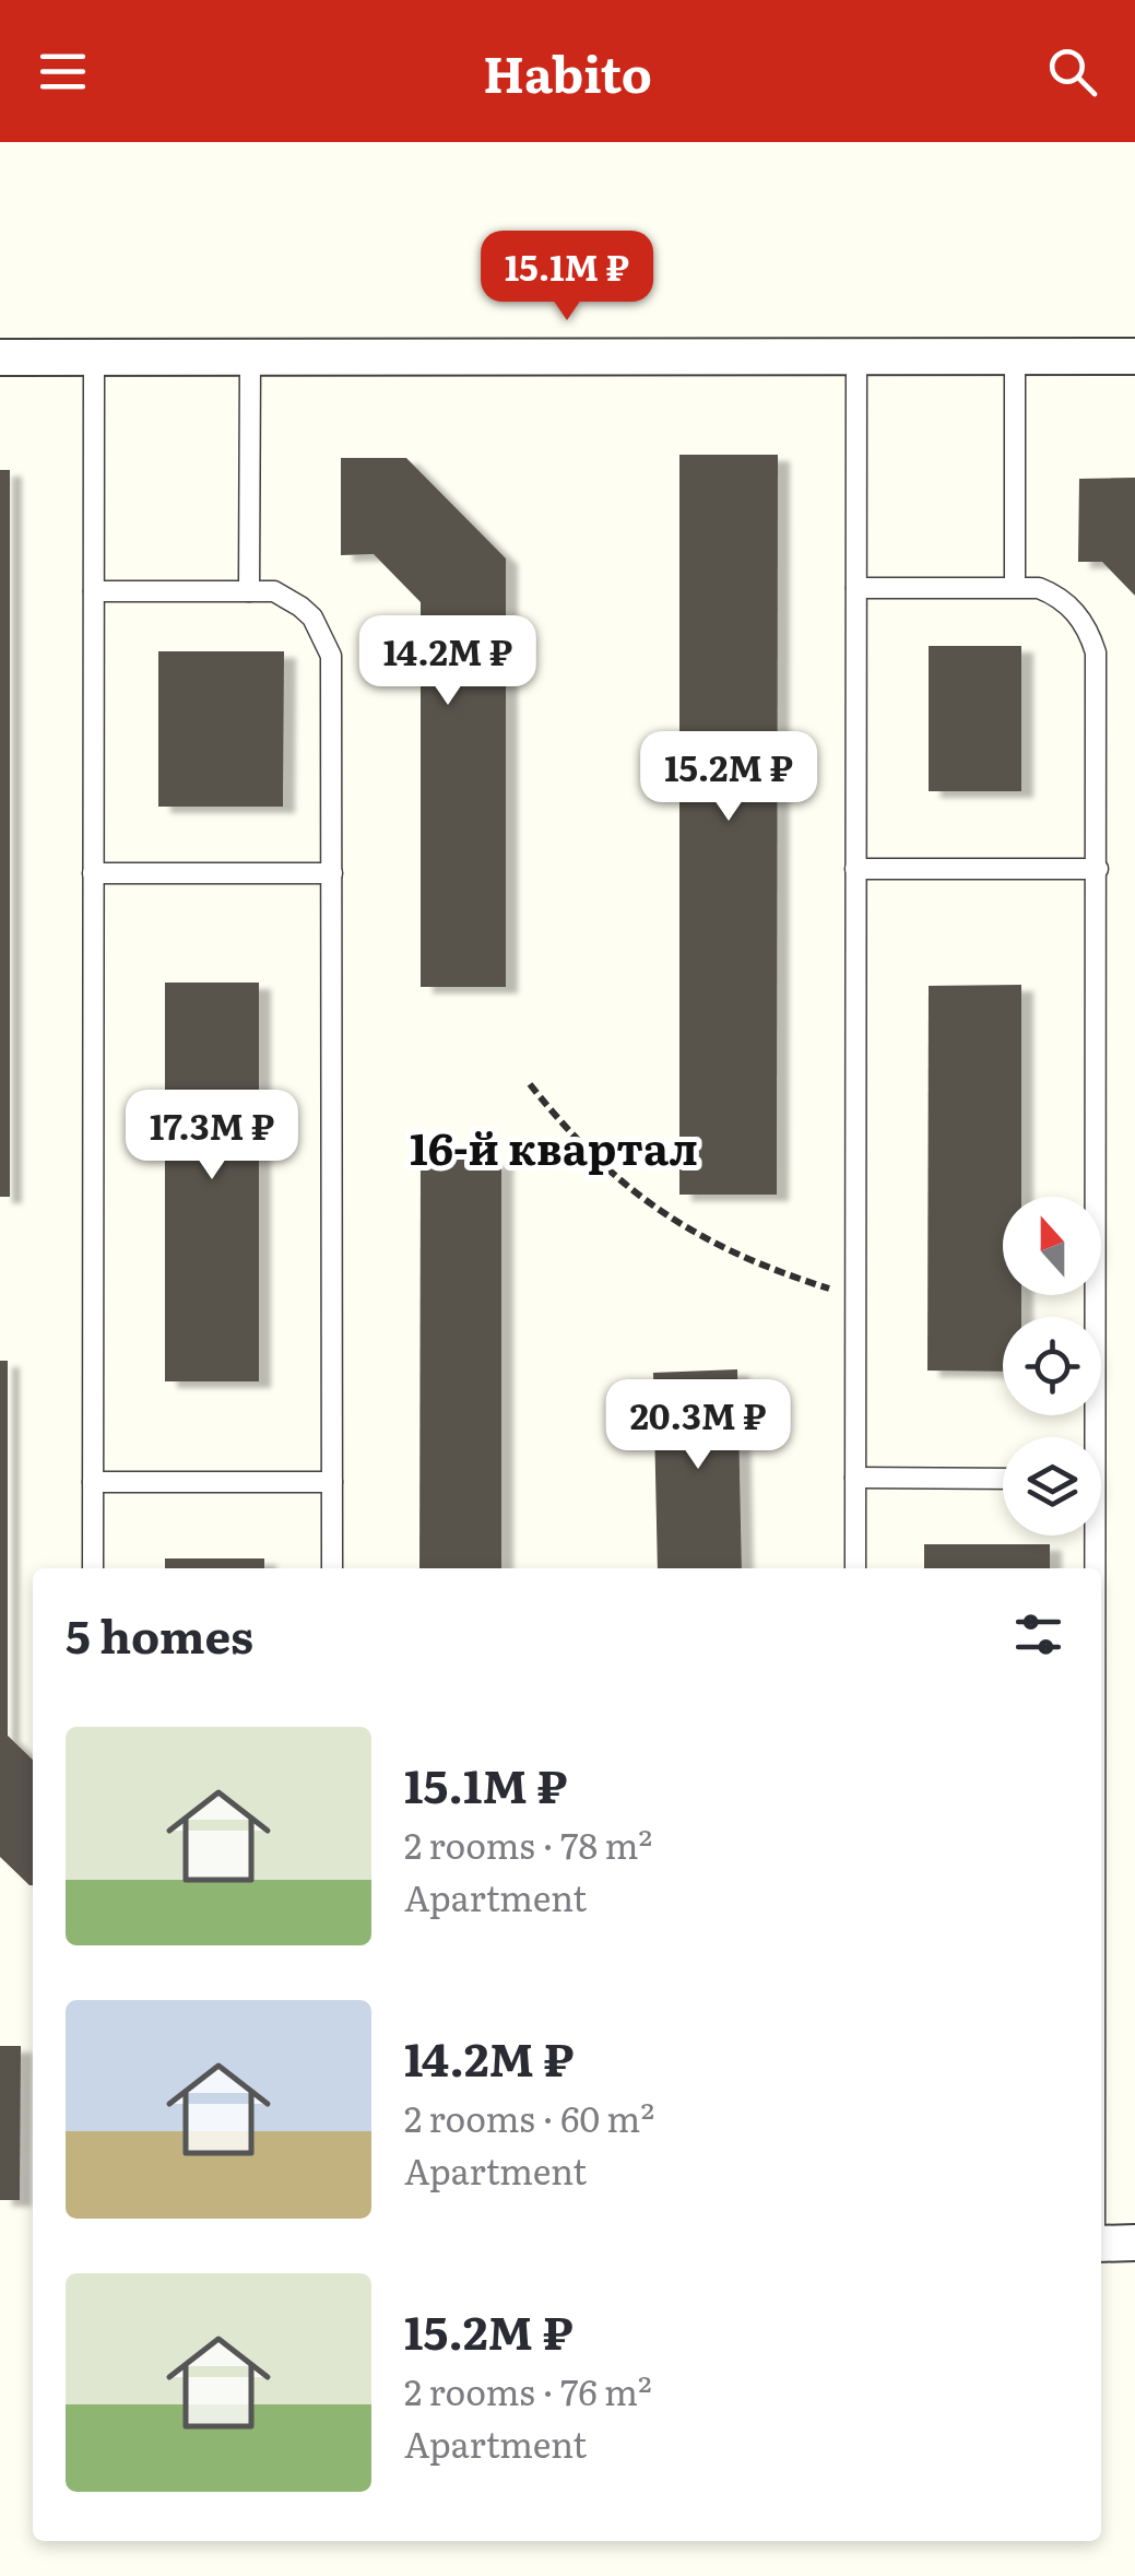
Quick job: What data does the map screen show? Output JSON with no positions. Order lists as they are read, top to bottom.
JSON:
{
  "districts": ["16-й квартал"],
  "north": "top",
  "page": {
    "header": "Habito",
    "price": [
      "15.1M ₽",
      "14.2M ₽",
      "15.2M ₽",
      "17.3M ₽",
      "20.3M ₽"
    ],
    "heading": "5 homes",
    "list": [
      {
        "name": "15.1M ₽",
        "note": "2 rooms · 78 m² · Apartment"
      },
      {
        "name": "14.2M ₽",
        "note": "2 rooms · 60 m² · Apartment"
      },
      {
        "name": "15.2M ₽",
        "note": "2 rooms · 76 m² · Apartment"
      }
    ]
  }
}
